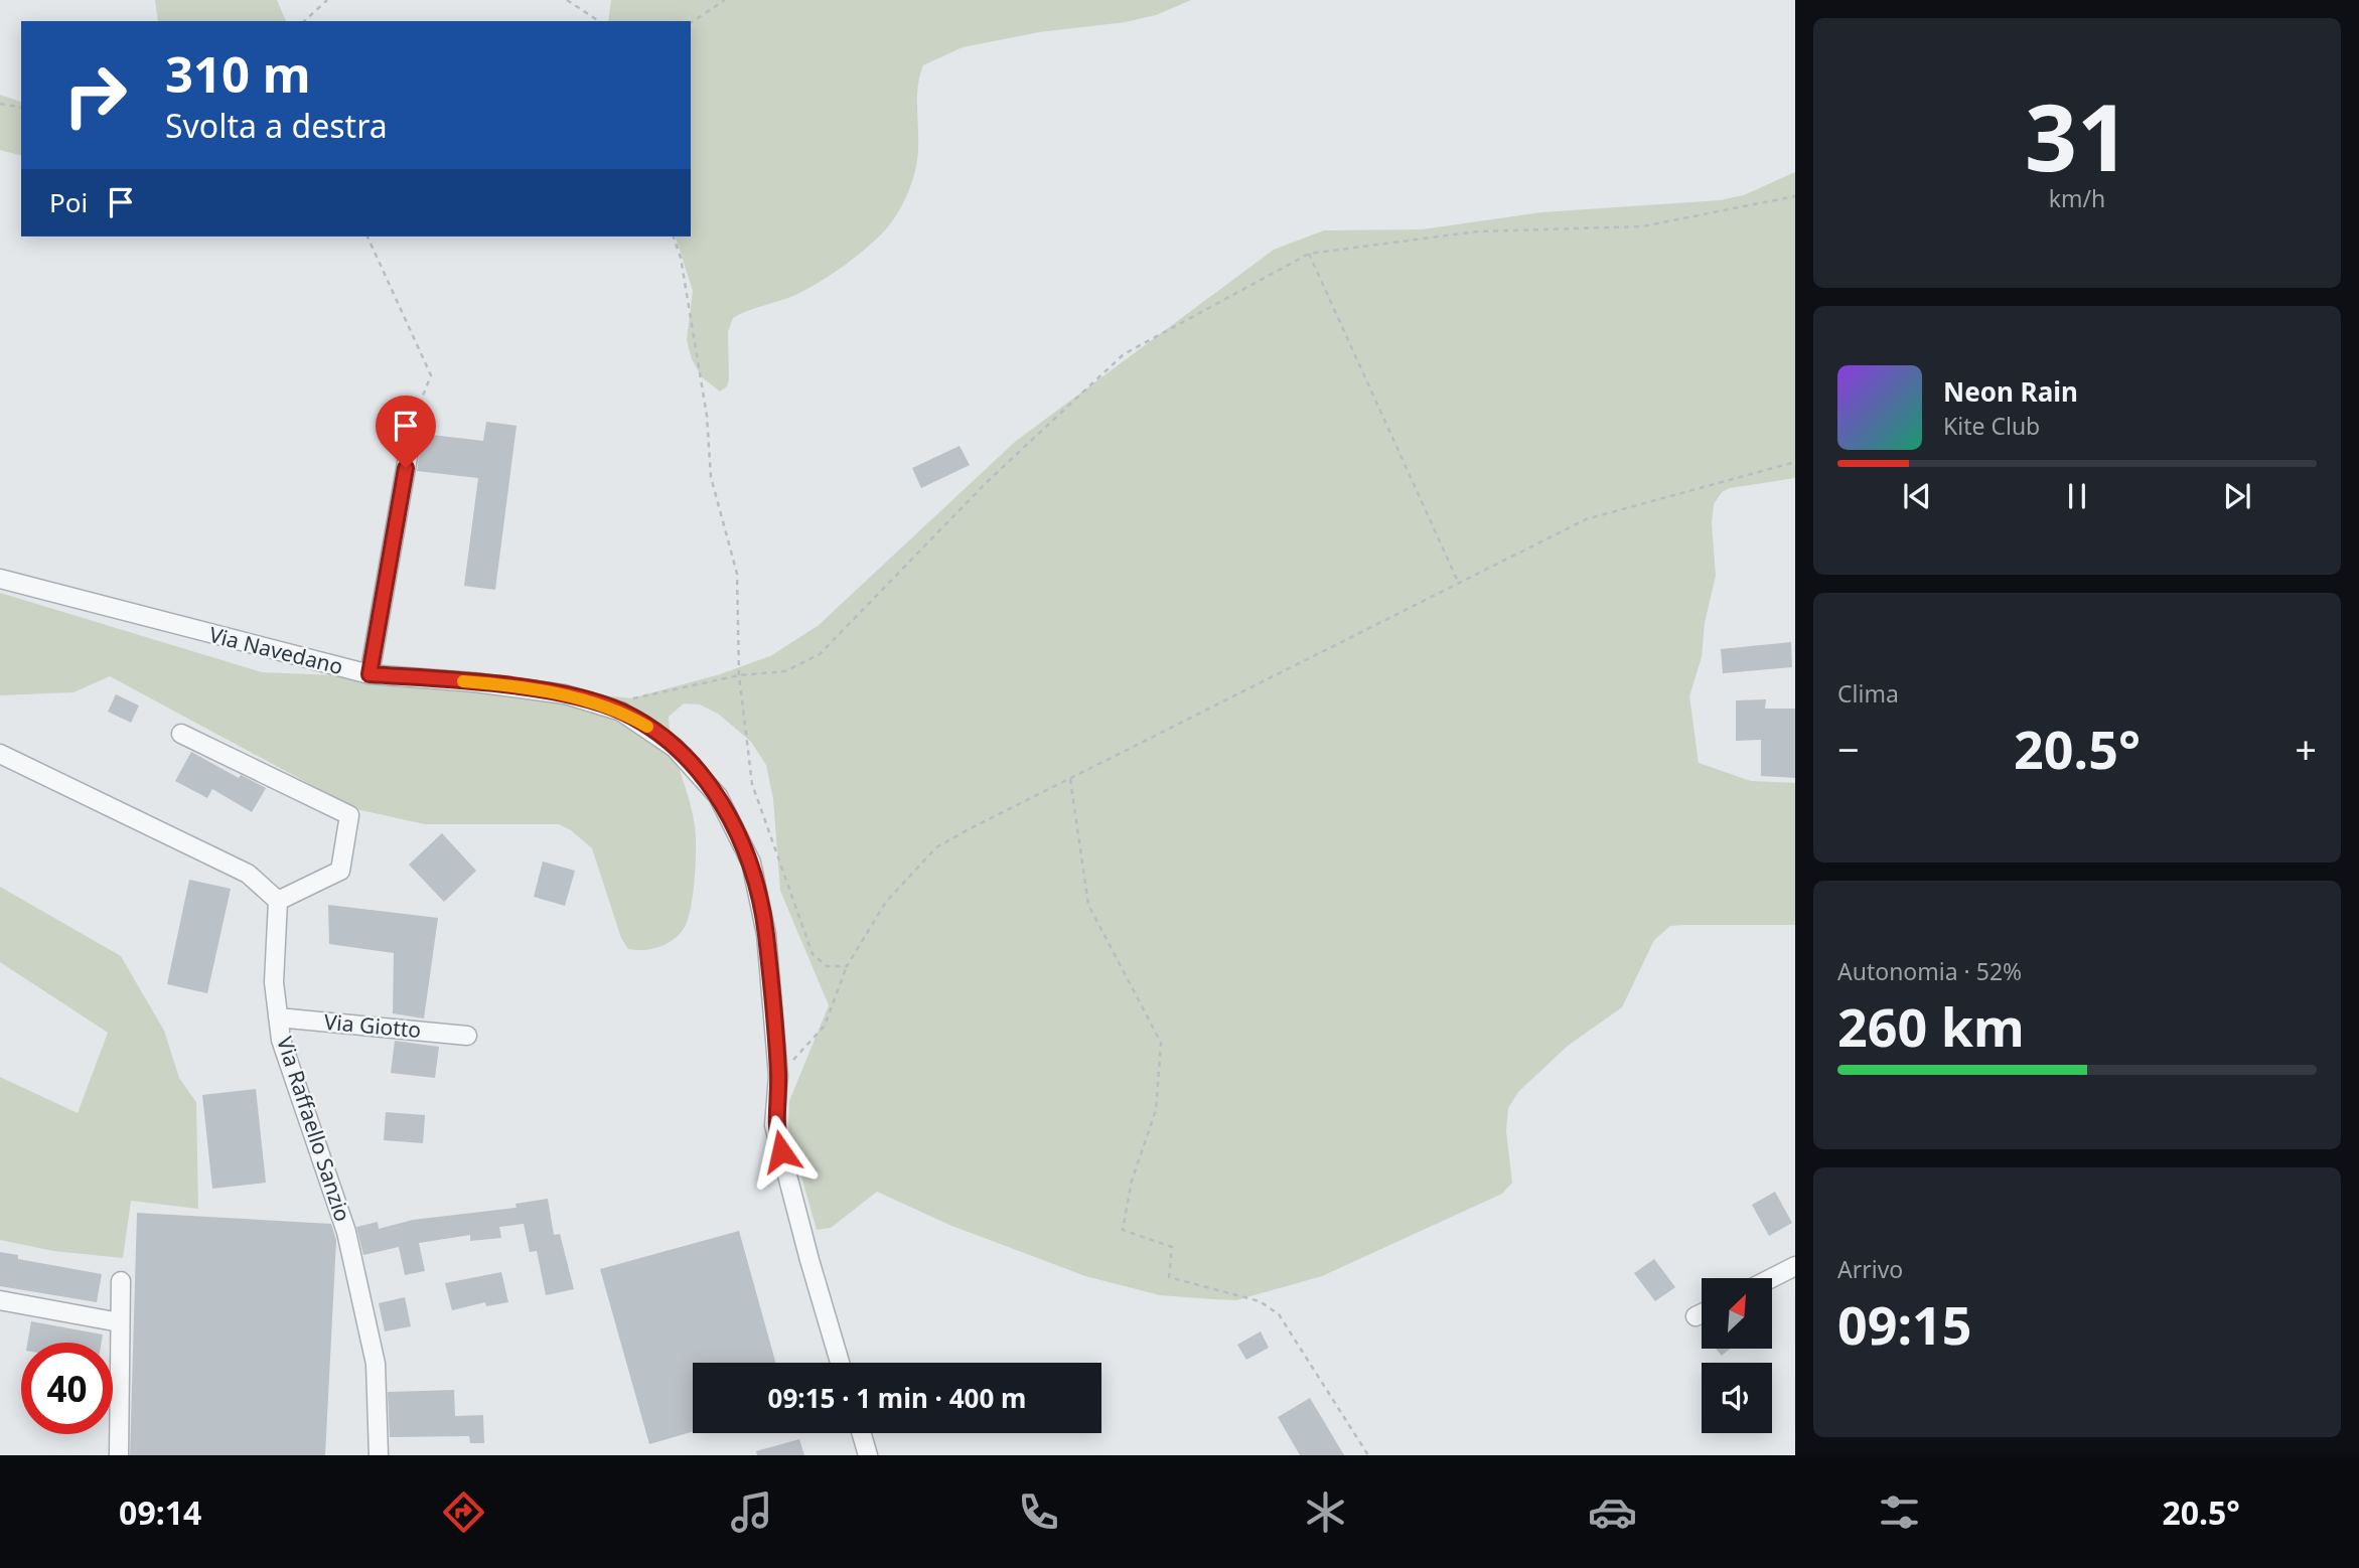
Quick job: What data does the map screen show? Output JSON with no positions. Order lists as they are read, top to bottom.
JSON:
{
  "streets": {
    "street": ["Via Navedano", "Via Giotto", "Via Raffaello Sanzio"]
  },
  "crossings": [
    ["Via Giotto", "Via Raffaello Sanzio"]
  ],
  "north": "top right",
  "page": {
    "tile": [
      ["31", "km/h"],
      "Clima",
      ["Autonomia · 52%", "260 km"],
      ["Arrivo", "09:15"]
    ],
    "turn": ["310 m", "Svolta a destra"],
    "then": "Poi",
    "song": ["Neon Rain", "Kite Club"],
    "heat": ["−", "20.5°", "+"],
    "limit": "40",
    "trip": "09:15 · 1 min · 400 m",
    "tabs": ["09:14", "20.5°"]
  }
}
